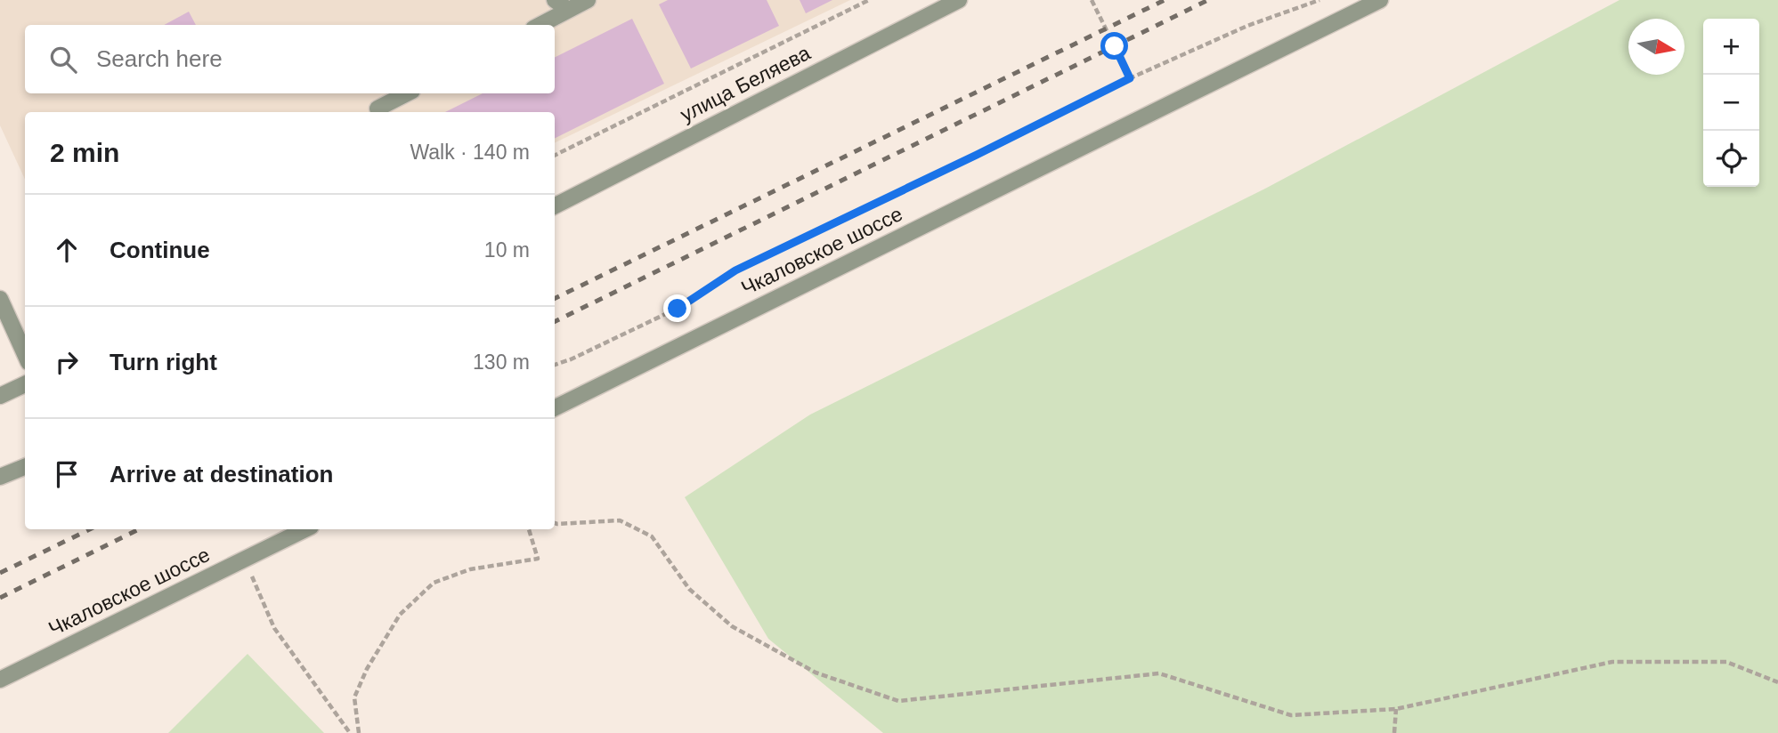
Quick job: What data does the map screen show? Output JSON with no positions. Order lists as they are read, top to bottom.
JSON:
{
  "streets": {
    "street": ["улица Беляева", "Чкаловское шоссе"]
  },
  "north": "right",
  "page": {
    "map_buttons": ["+", "−"],
    "search": "Search here",
    "heading": ["2 min", "Walk · 140 m"],
    "list": [
      ["Continue", "10 m"],
      ["Turn right", "130 m"],
      "Arrive at destination"
    ]
  }
}
